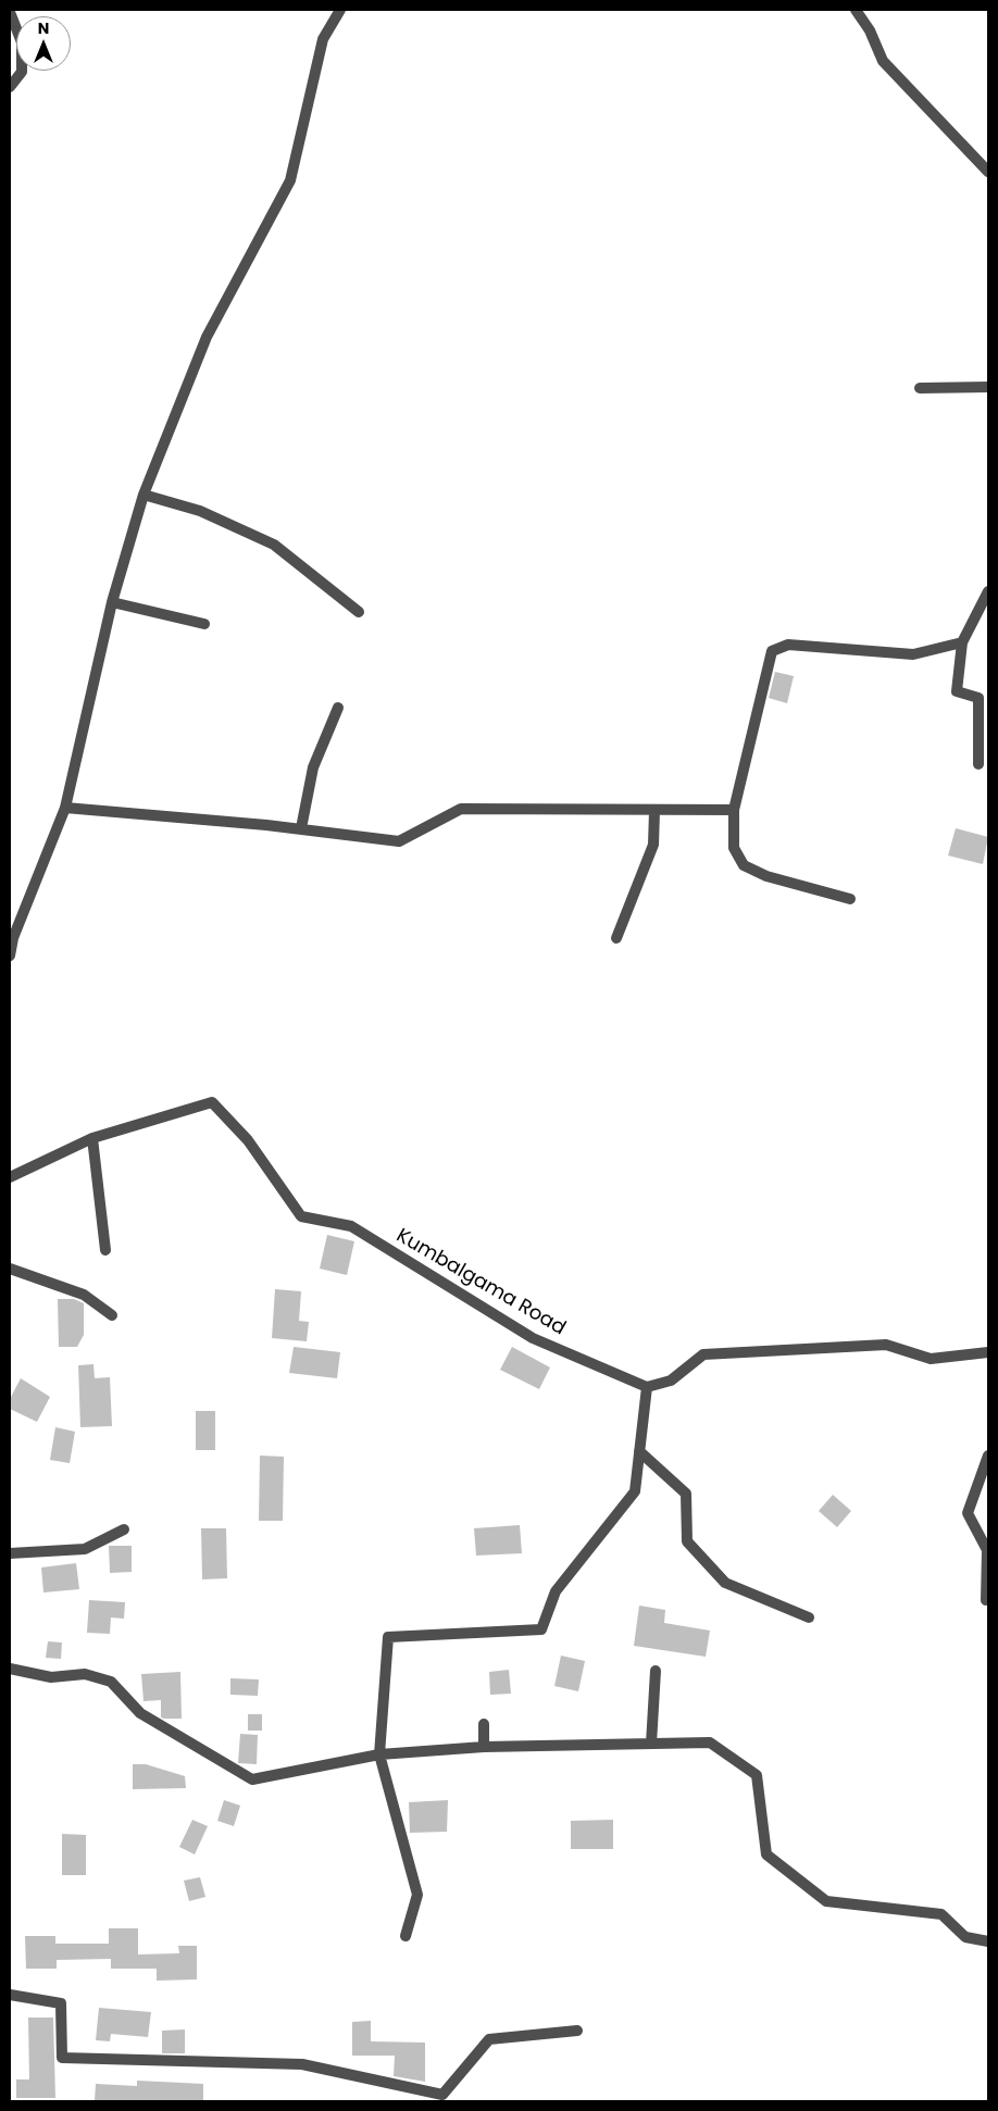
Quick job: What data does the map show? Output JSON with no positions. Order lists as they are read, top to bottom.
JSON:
{
  "streets": {
    "street": ["Kumbalgama Road"]
  },
  "north": "top"
}
